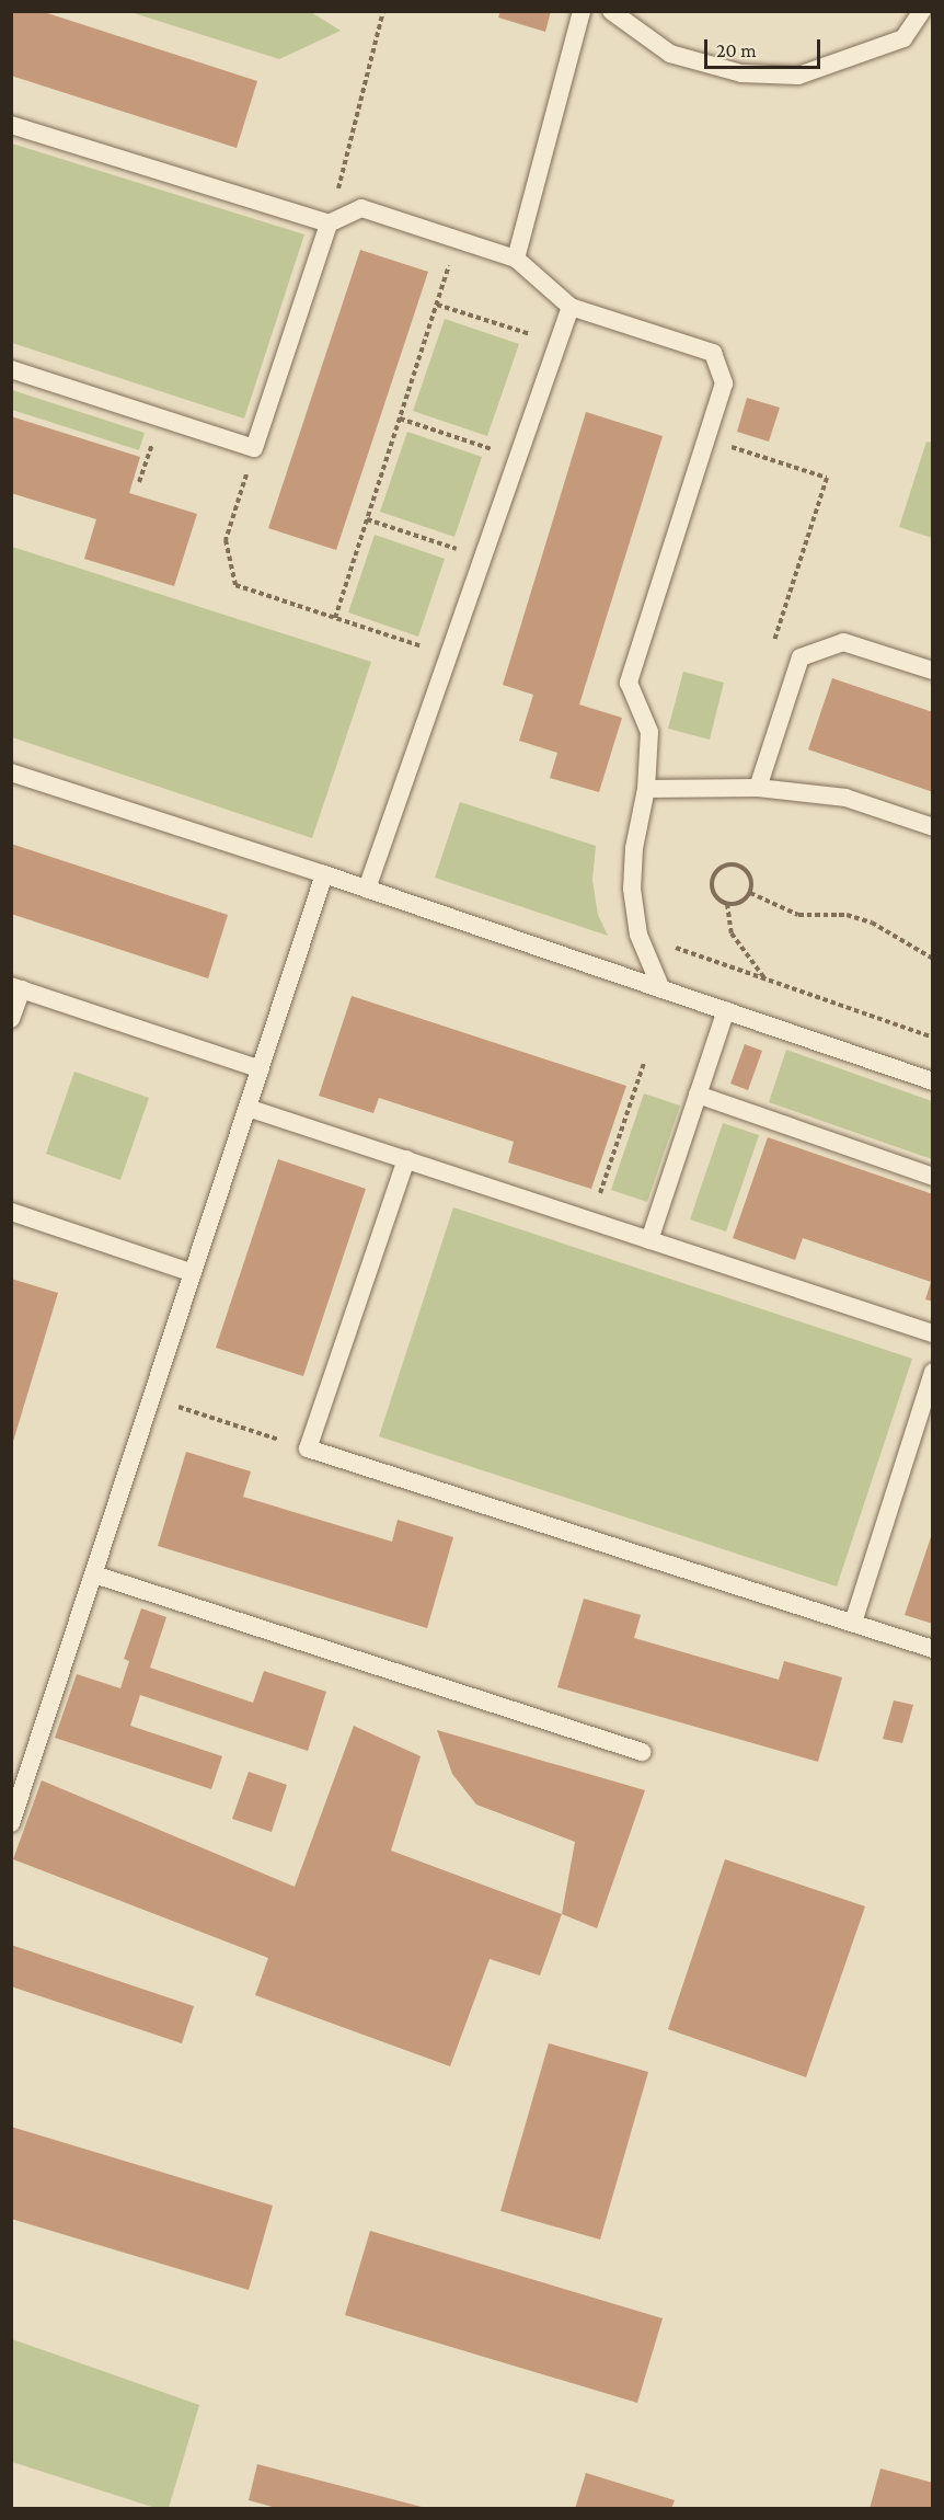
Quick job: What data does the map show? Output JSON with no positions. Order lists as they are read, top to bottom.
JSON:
{
  "scale_bar": "20 m"
}
